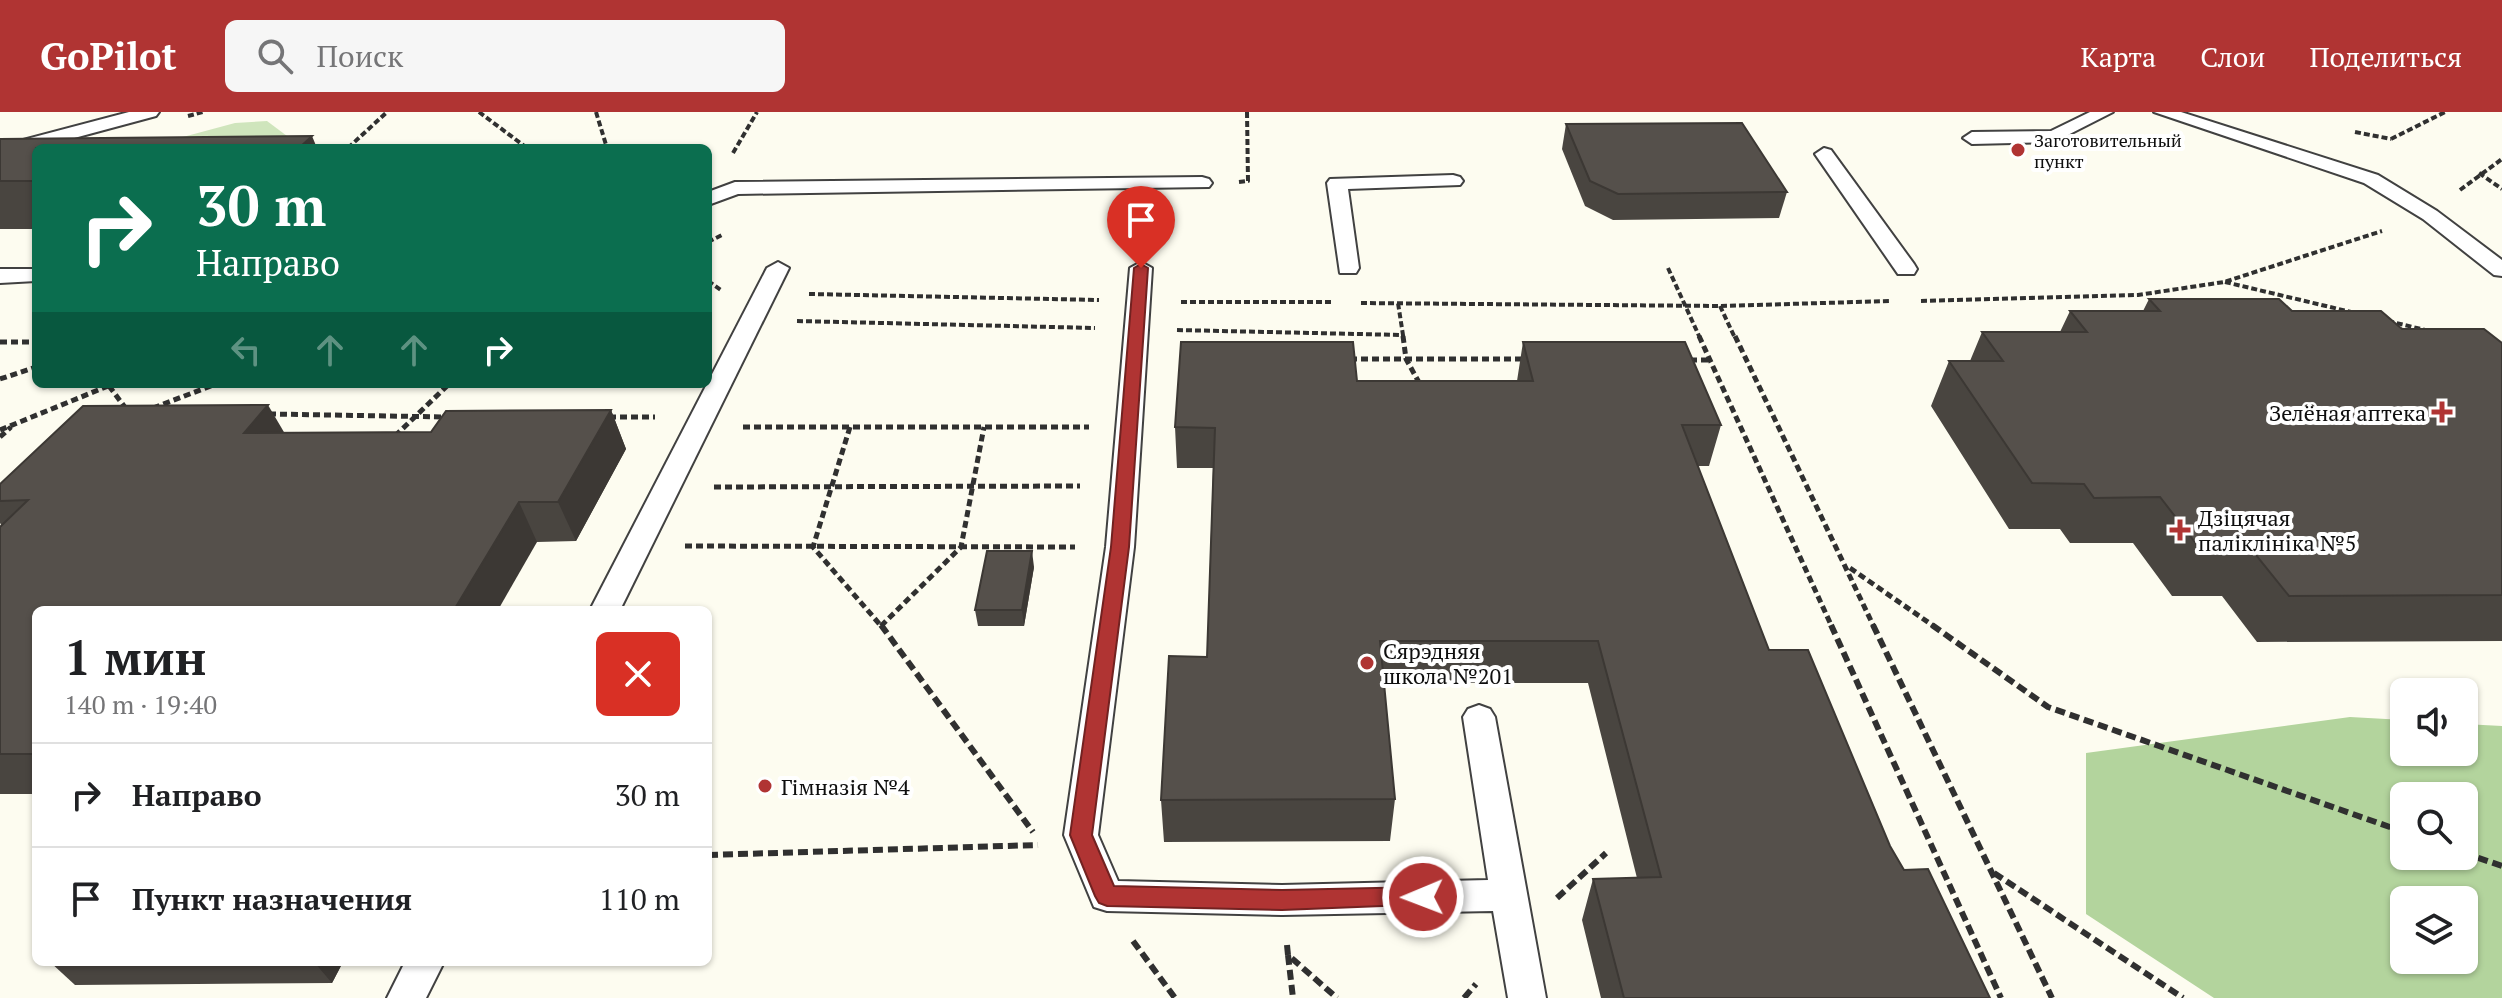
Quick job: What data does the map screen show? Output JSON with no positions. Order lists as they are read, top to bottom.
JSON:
{
  "places": {
    "other": ["Заготовительный пункт", "Сярэдняя школа №201", "Гімназія №4"],
    "health": ["Зелёная аптека", "Дзіцячая паліклініка №5"]
  },
  "page": {
    "header": "GoPilot",
    "search": "Поиск",
    "nav": ["Карта", "Слои", "Поделиться"],
    "turn": ["30 m", "Направо"],
    "heading": ["1 мин", "140 m · 19:40"],
    "list": [
      {
        "name": "Направо",
        "value": "30 m"
      },
      {
        "name": "Пункт назначения",
        "value": "110 m"
      }
    ]
  }
}
